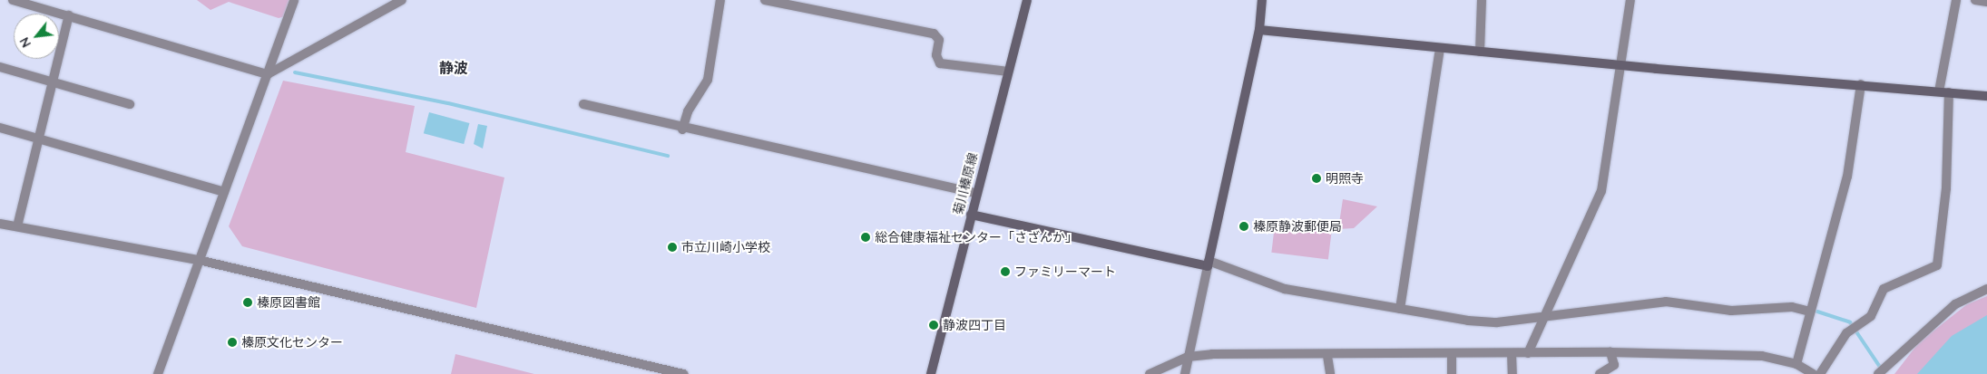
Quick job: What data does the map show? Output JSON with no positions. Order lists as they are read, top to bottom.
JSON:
{
  "streets": {
    "street": ["菊川榛原線"]
  },
  "districts": ["静波"],
  "places": [
    "明照寺",
    "榛原静波郵便局",
    "総合健康福祉センター「さざんか」",
    "市立川崎小学校",
    "ファミリーマート",
    "榛原図書館",
    "静波四丁目",
    "榛原文化センター"
  ],
  "north": "bottom left"
}
